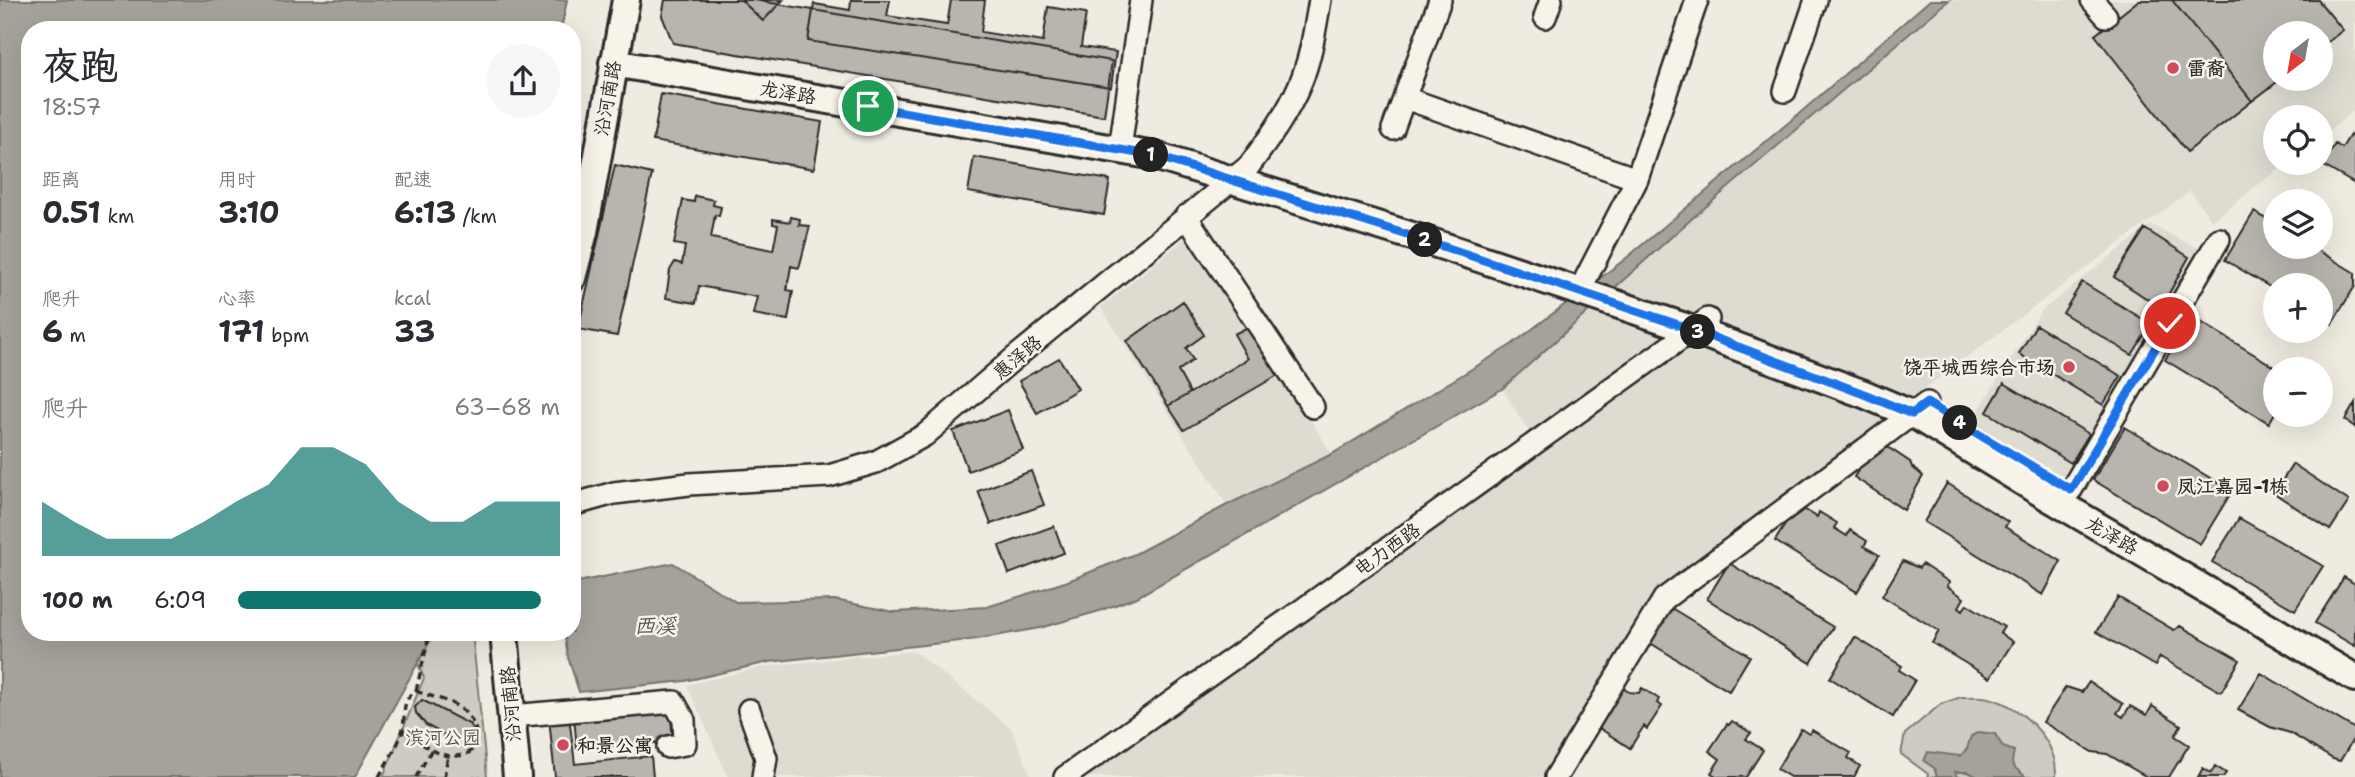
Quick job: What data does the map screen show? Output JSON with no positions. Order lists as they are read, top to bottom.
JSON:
{
  "streets": {
    "main road": ["龙泽路", "沿河南路"],
    "street": ["惠泽路", "电力西路"]
  },
  "crossings": [
    ["龙泽路", "沿河南路"],
    ["龙泽路", "惠泽路"],
    ["龙泽路", "电力西路"]
  ],
  "water": ["西溪"],
  "parks": ["滨河公园"],
  "places": [
    "雷裔",
    "饶平城西综合市场",
    "凤江嘉园-1栋",
    "和景公寓"
  ],
  "north": "bottom left",
  "page": {
    "map_buttons": ["+", "−"],
    "heading": ["夜跑", "18:57"],
    "pins": [
      "1",
      "2",
      "3",
      "4"
    ],
    "stats": [
      ["距离", "0.51 km"],
      ["用时", "3:10"],
      ["配速", "6:13 /km"],
      ["爬升", "6 m"],
      ["心率", "171 bpm"],
      ["kcal", "33"]
    ],
    "chart": ["爬升", "63–68 m"],
    "list": [
      {
        "name": "100 m",
        "note": "6:09"
      }
    ]
  }
}
